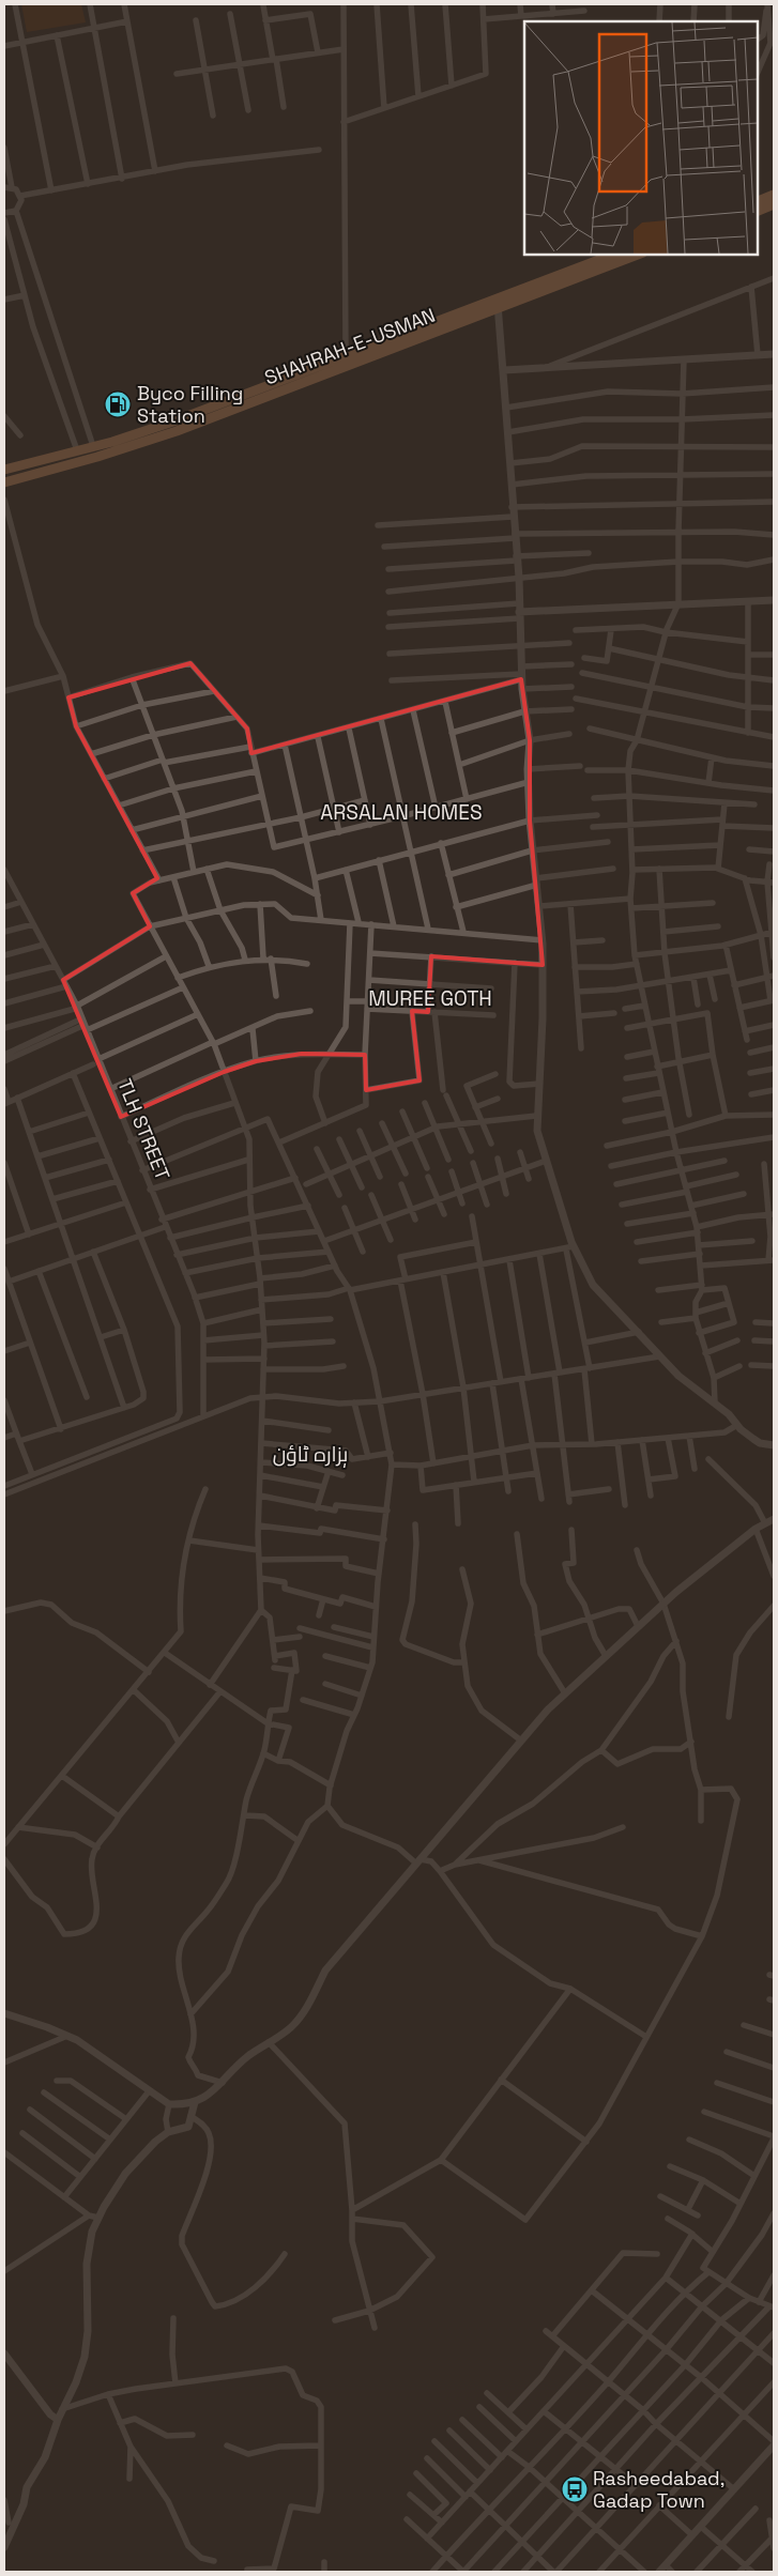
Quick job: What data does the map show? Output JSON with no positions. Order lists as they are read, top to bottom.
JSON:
{
  "streets": {
    "main road": ["SHAHRAH-E-USMAN"],
    "street": ["TLH STREET"]
  },
  "districts": ["ARSALAN HOMES", "MUREE GOTH", "ہزارہ ٹاؤن"],
  "places": {
    "fuel station": ["Byco Filling Station"],
    "bus stop": ["Rasheedabad, Gadap Town"]
  }
}
